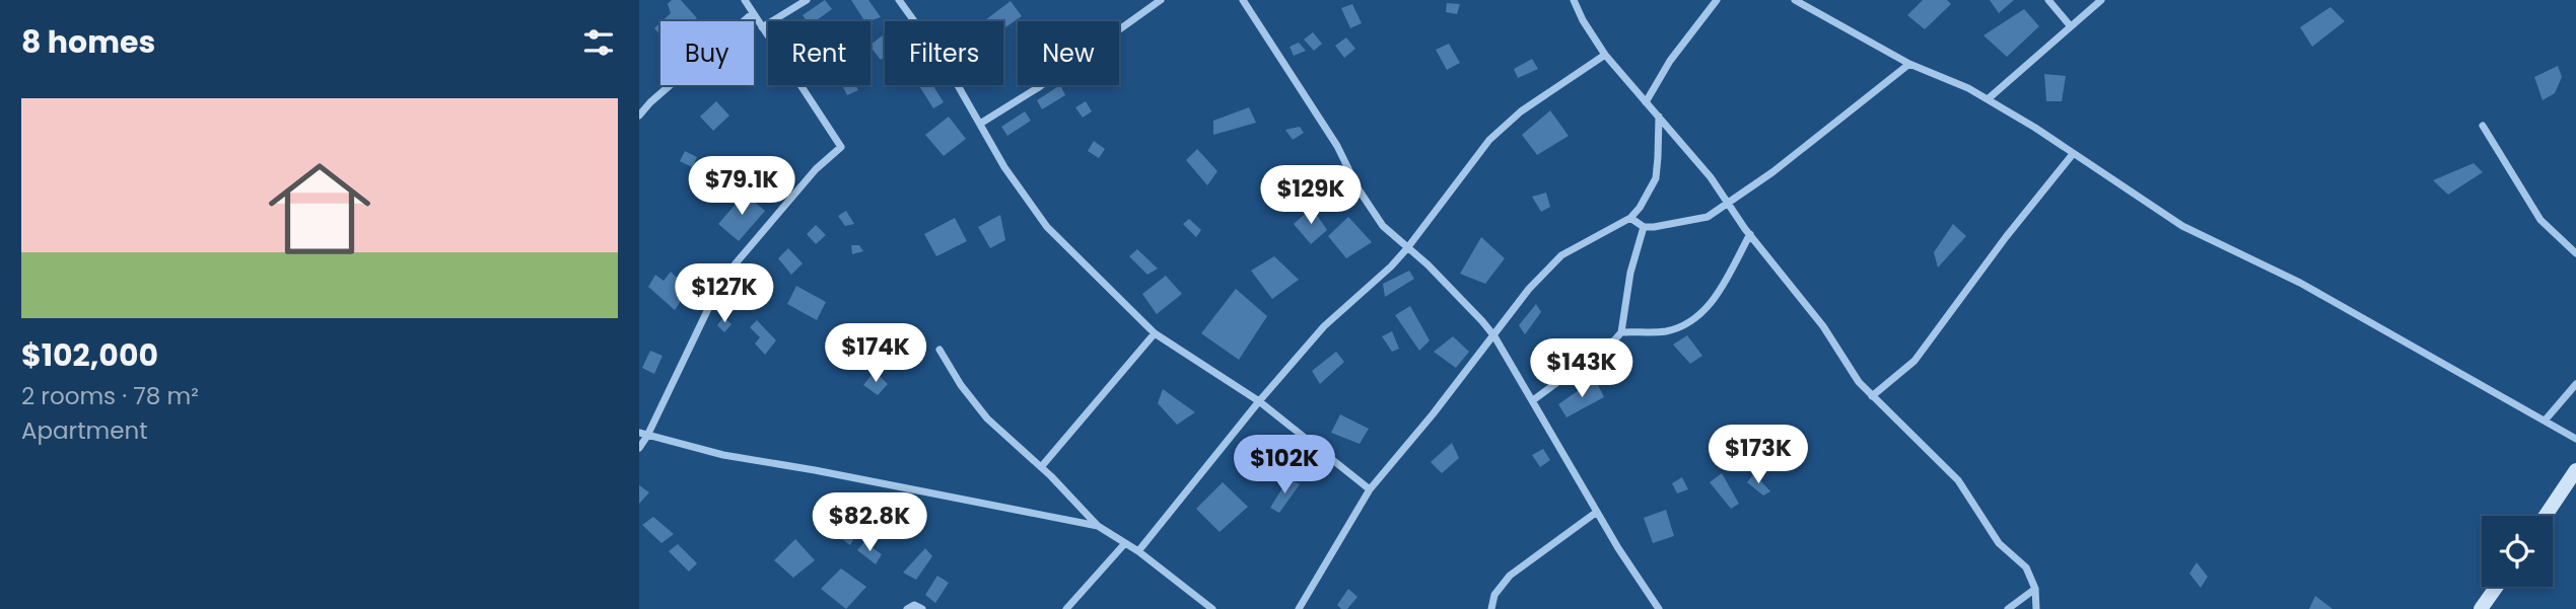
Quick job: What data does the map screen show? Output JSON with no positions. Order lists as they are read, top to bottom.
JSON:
{
  "page": {
    "heading": "8 homes",
    "chip": [
      "Buy",
      "Rent",
      "Filters",
      "New"
    ],
    "list": [
      {
        "name": "$102,000",
        "note": "2 rooms · 78 m² · Apartment"
      }
    ],
    "price": [
      "$79.1K",
      "$129K",
      "$127K",
      "$174K",
      "$143K",
      "$173K",
      "$102K",
      "$82.8K"
    ]
  }
}
